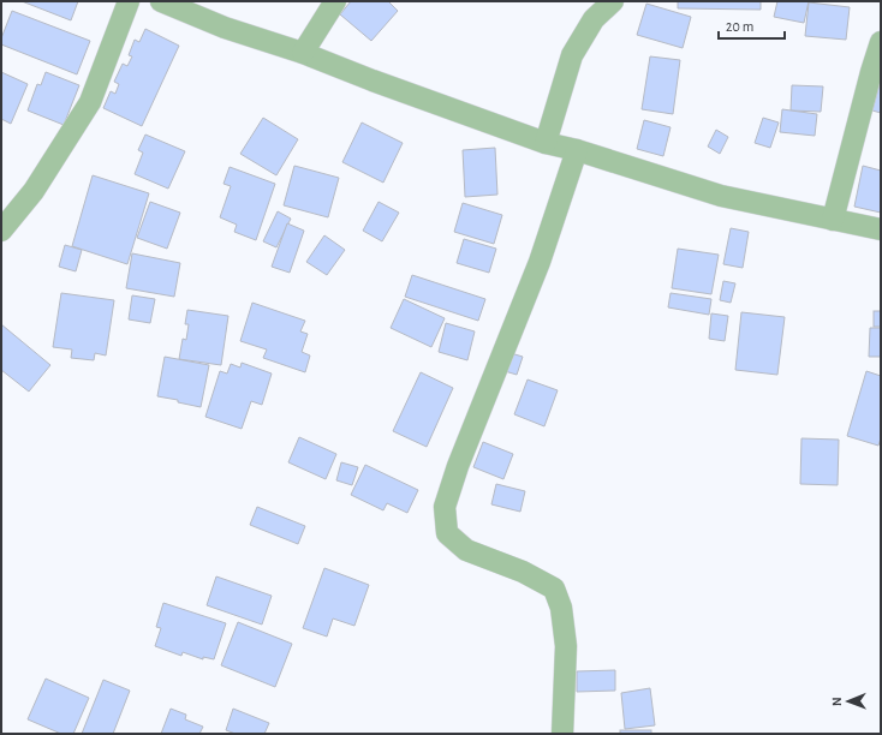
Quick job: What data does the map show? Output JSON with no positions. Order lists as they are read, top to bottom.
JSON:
{
  "scale_bar": "20 m",
  "north": "left"
}
